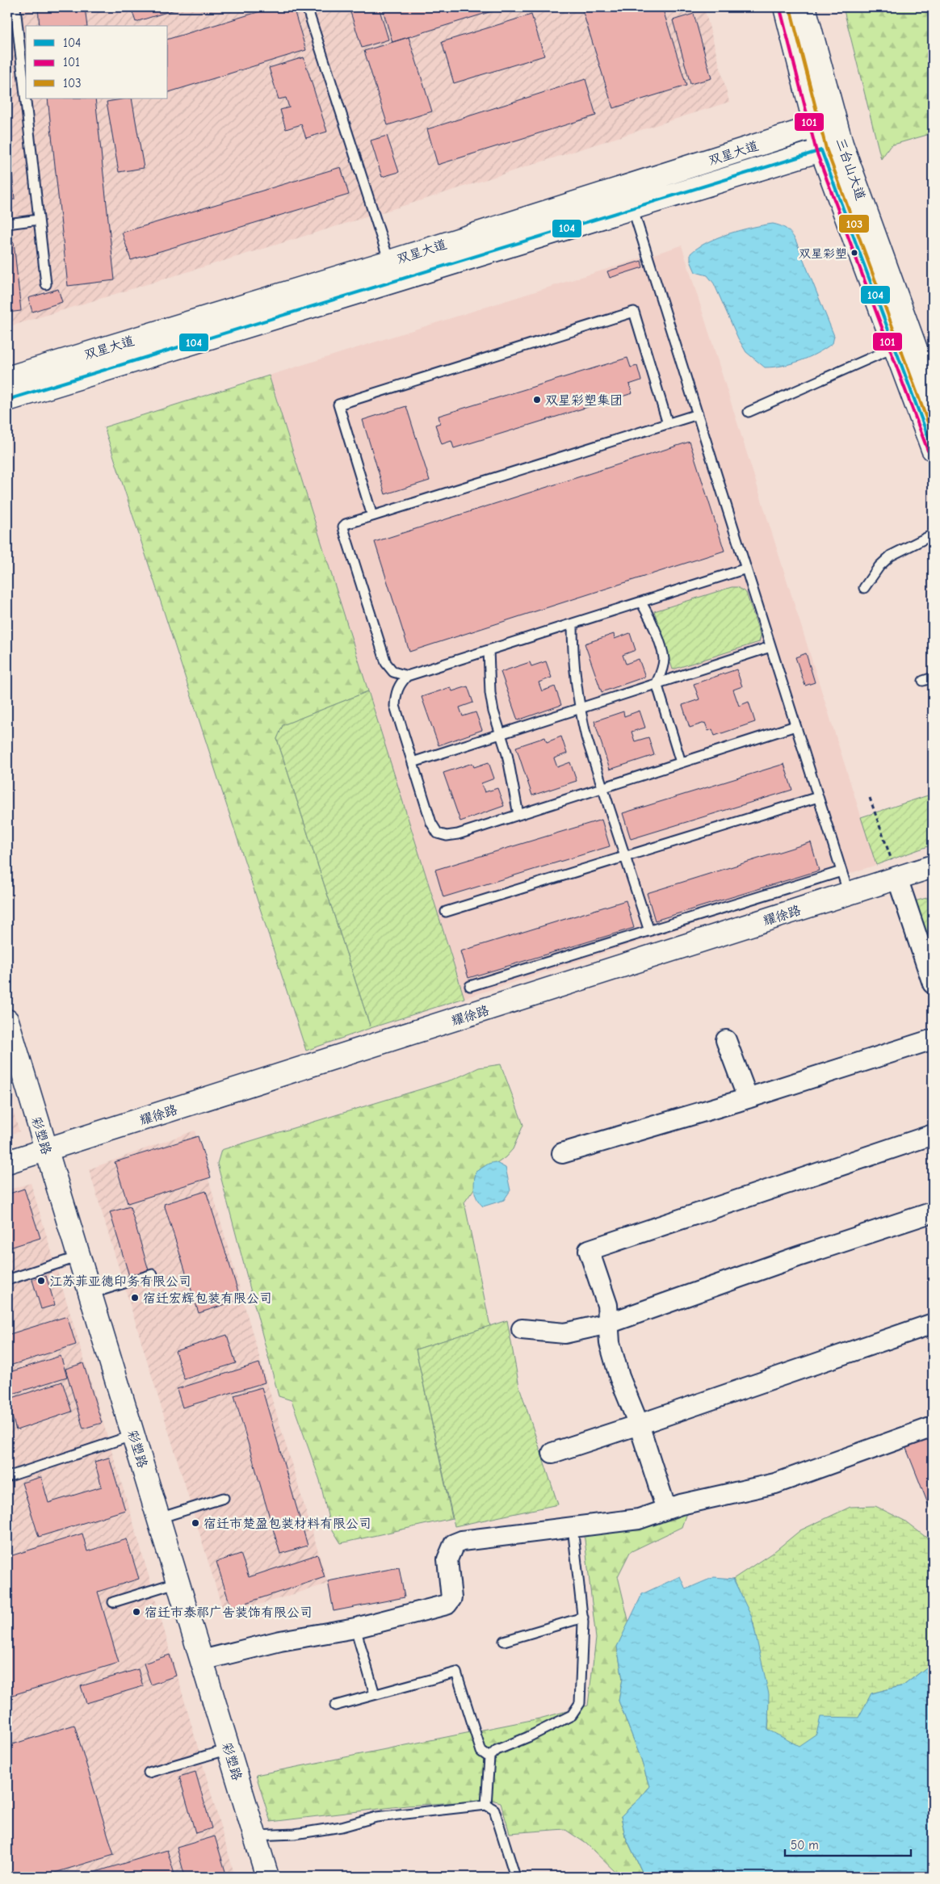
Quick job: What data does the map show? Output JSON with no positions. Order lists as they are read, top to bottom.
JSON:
{
  "streets": {
    "street": [
      "双星大道",
      "三台山大道",
      "耀徐路",
      "彩塑路"
    ]
  },
  "crossings": [
    ["双星大道", "三台山大道"],
    ["耀徐路", "彩塑路"]
  ],
  "places": [
    "双星彩塑",
    "双星彩塑集团",
    "江苏菲亚德印务有限公司",
    "宿迁宏辉包装有限公司",
    "宿迁市楚盈包装材料有限公司",
    "宿迁市泰祁广告装饰有限公司"
  ],
  "lines": ["transit line 103", "transit line 101", "transit line 104"],
  "legend": ["104", "101", "103"],
  "scale_bar": "50 m"
}
